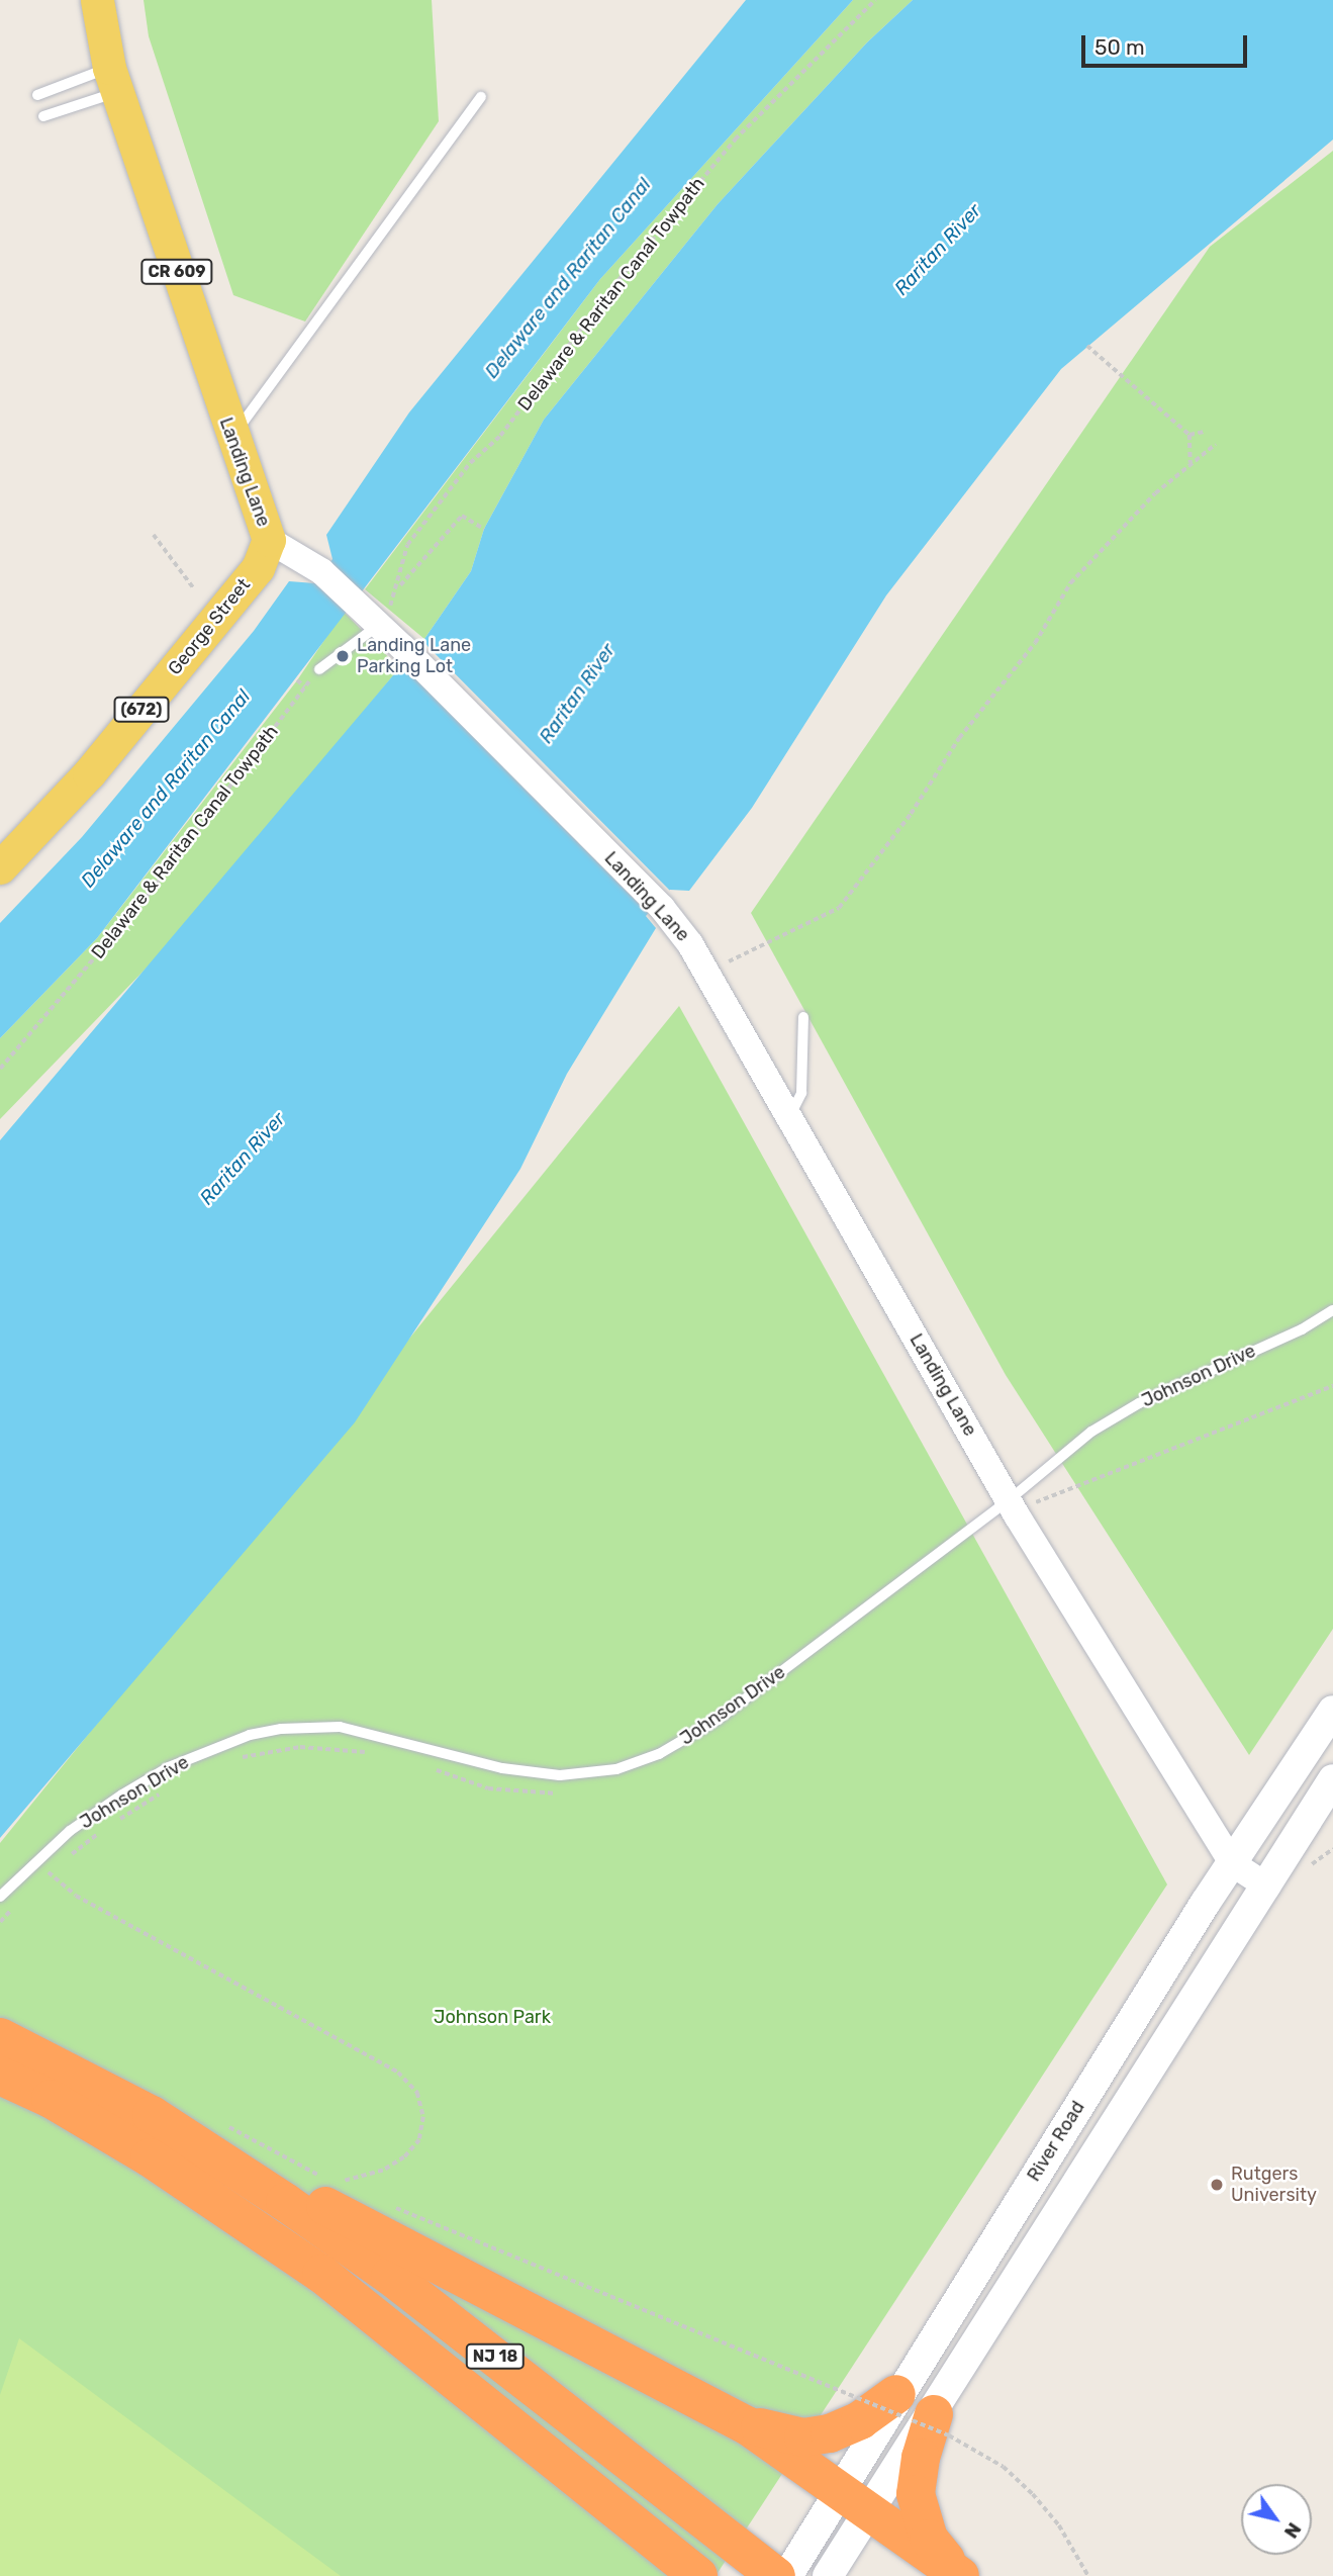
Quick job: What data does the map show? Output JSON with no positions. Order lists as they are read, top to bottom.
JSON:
{
  "streets": {
    "highway": ["NJ 18"],
    "main road": [
      "CR 609",
      "Landing Lane",
      "George Street",
      "(672)",
      "River Road"
    ],
    "lane": ["Johnson Drive"],
    "path": ["Delaware & Raritan Canal Towpath"]
  },
  "crossings": [
    ["Delaware & Raritan Canal Towpath", "Landing Lane"],
    ["Landing Lane", "George Street"],
    ["Landing Lane", "Johnson Drive"],
    ["Landing Lane", "River Road"]
  ],
  "water": ["Raritan River", "Delaware and Raritan Canal"],
  "parks": ["Johnson Park"],
  "places": ["Landing Lane Parking Lot", "Rutgers University"],
  "scale_bar": "50 m",
  "north": "bottom right"
}
